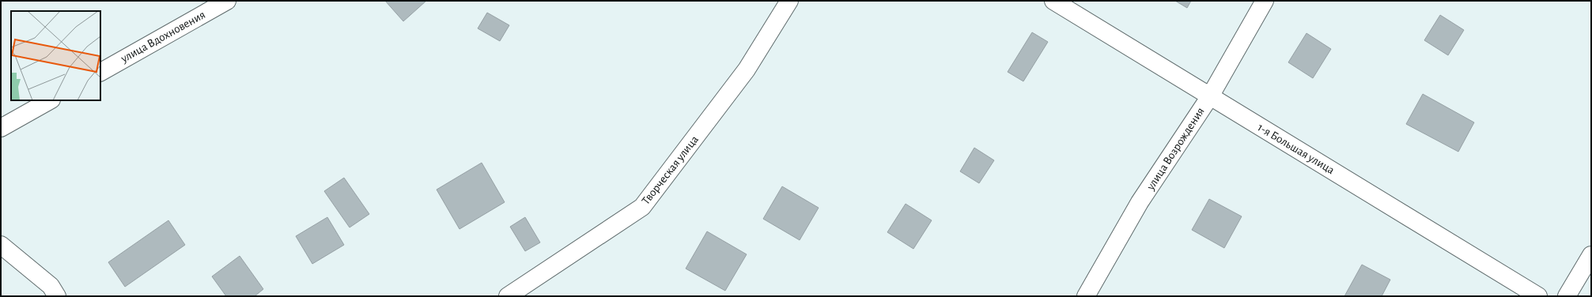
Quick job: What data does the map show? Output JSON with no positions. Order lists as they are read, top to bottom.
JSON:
{
  "streets": {
    "street": [
      "улица Вдохновения",
      "улица Возрождения",
      "1-я Большая улица",
      "Творческая улица"
    ]
  },
  "crossings": [
    ["улица Возрождения", "1-я Большая улица"]
  ]
}
